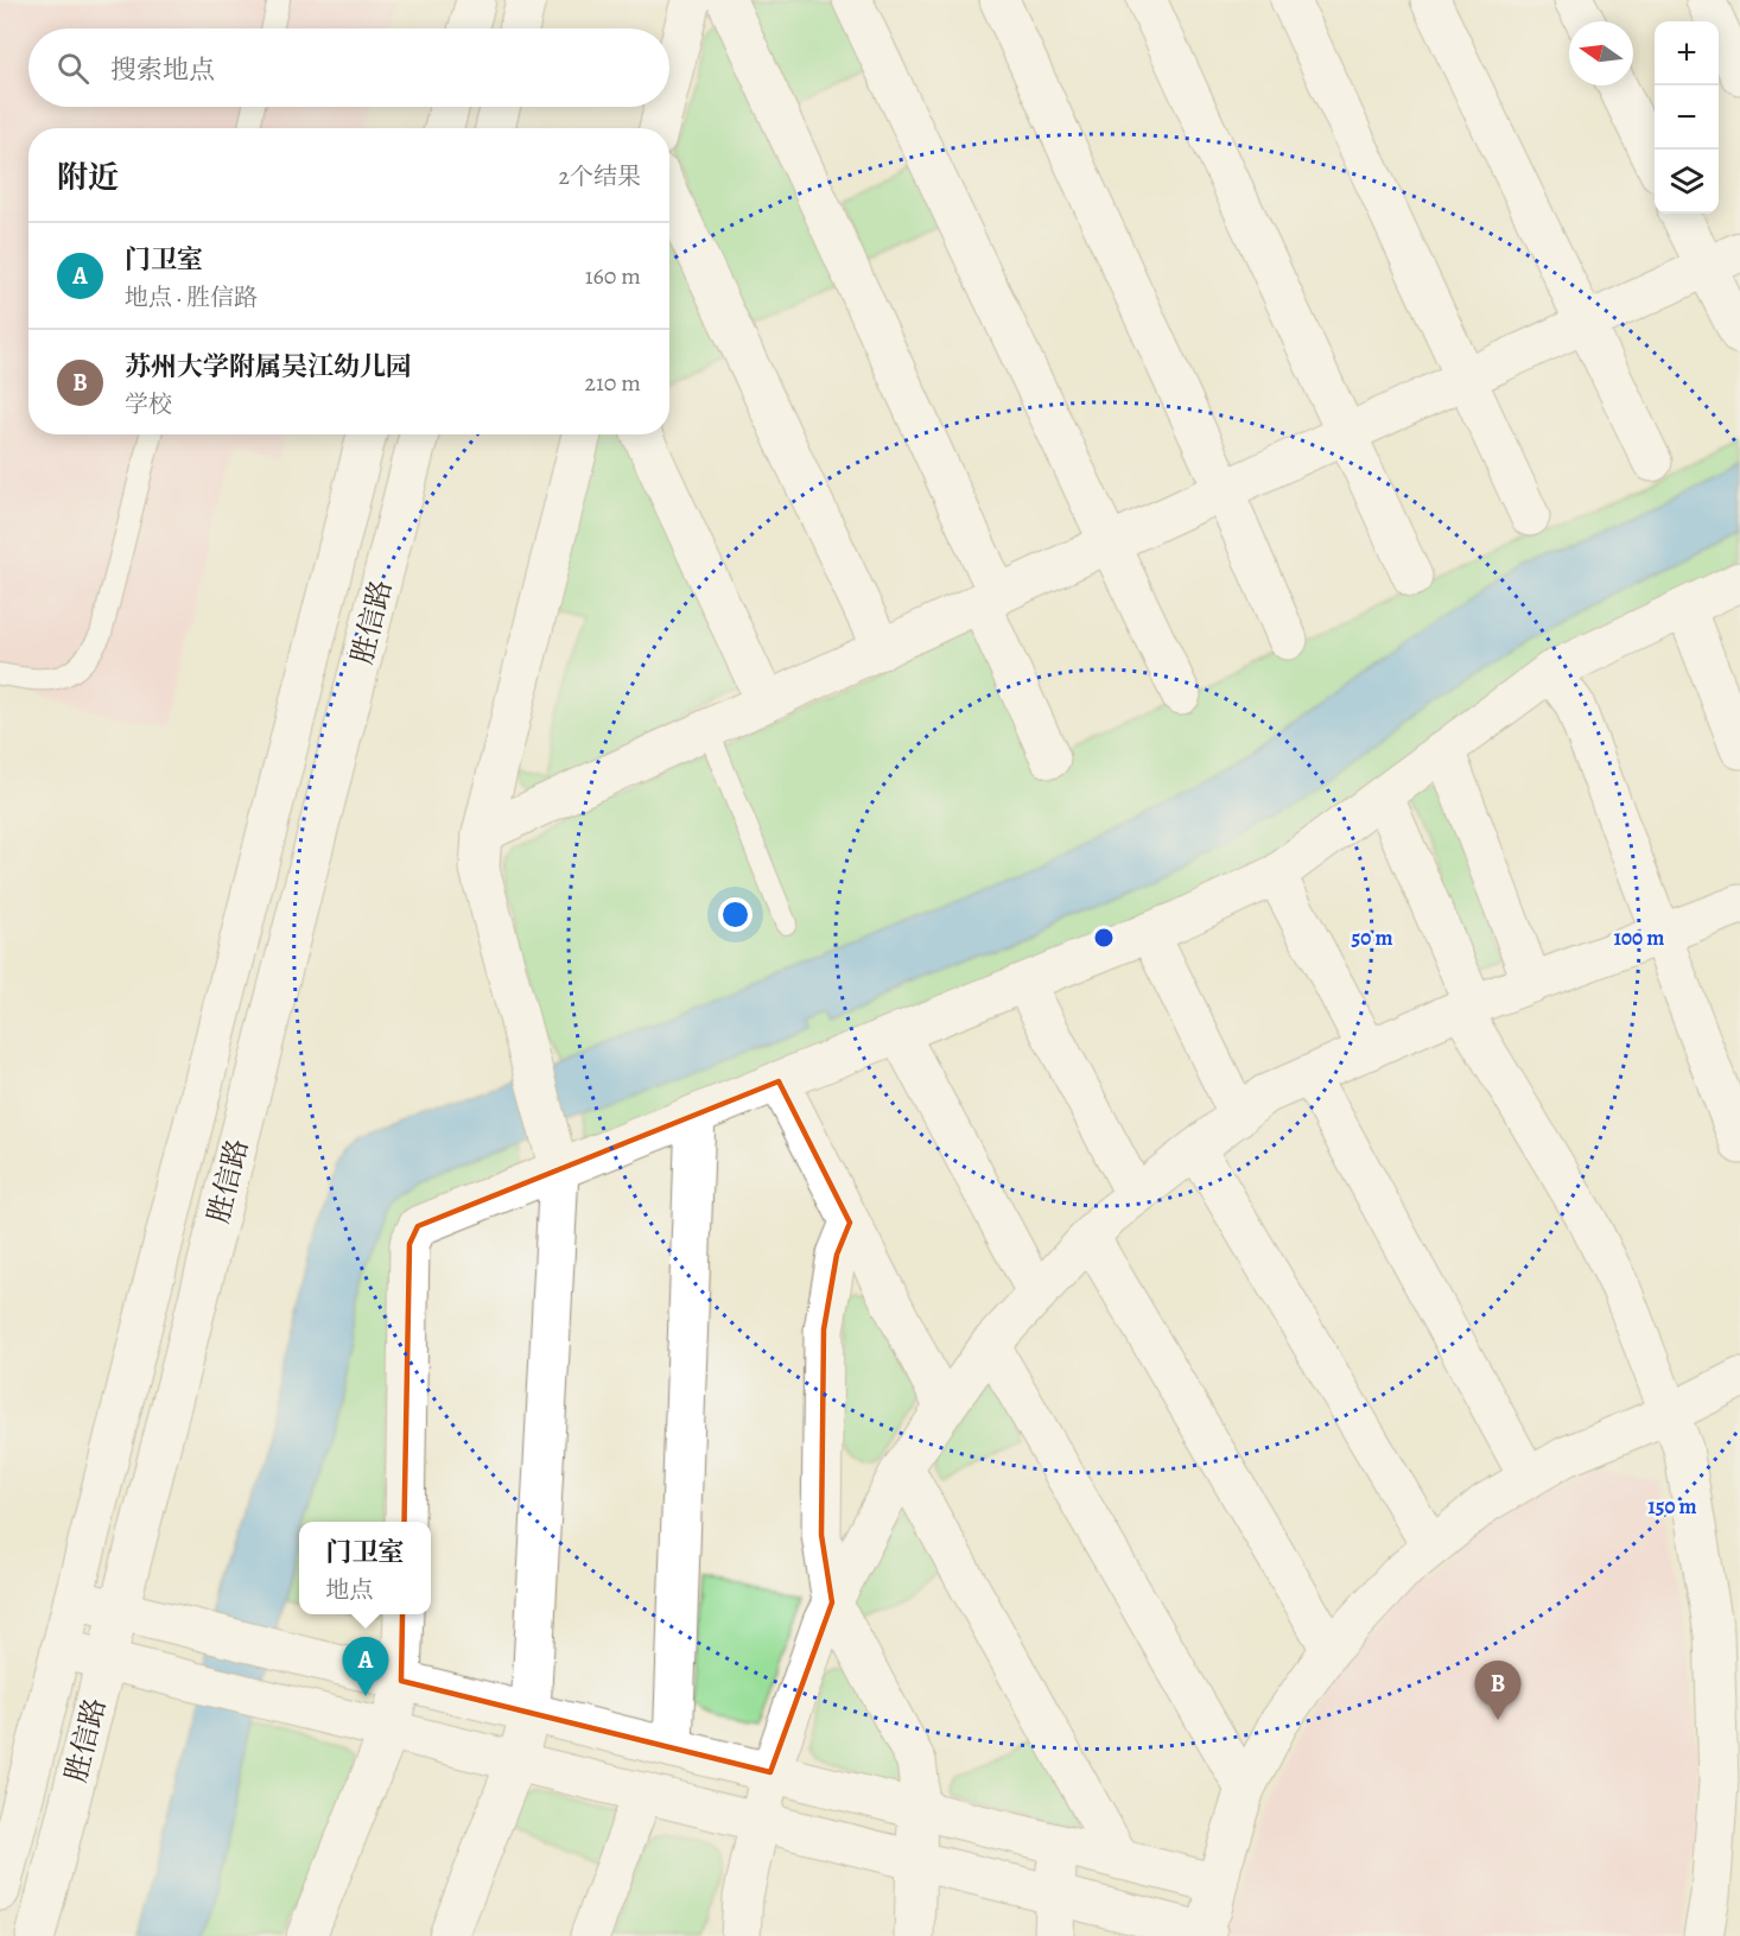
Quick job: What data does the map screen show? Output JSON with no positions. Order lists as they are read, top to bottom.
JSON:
{
  "streets": {
    "street": ["胜信路"]
  },
  "north": "left",
  "page": {
    "map_buttons": ["+", "−"],
    "search": "搜索地点",
    "heading": ["附近", "2个结果"],
    "list": [
      {
        "mark": "A",
        "name": "门卫室",
        "note": "地点 · 胜信路",
        "value": "160 m"
      },
      {
        "mark": "B",
        "name": "苏州大学附属吴江幼儿园",
        "note": "学校",
        "value": "210 m"
      }
    ],
    "popup": ["门卫室", "地点"],
    "pins": ["A", "B"]
  },
  "rings": ["50 m", "100 m", "150 m"]
}
